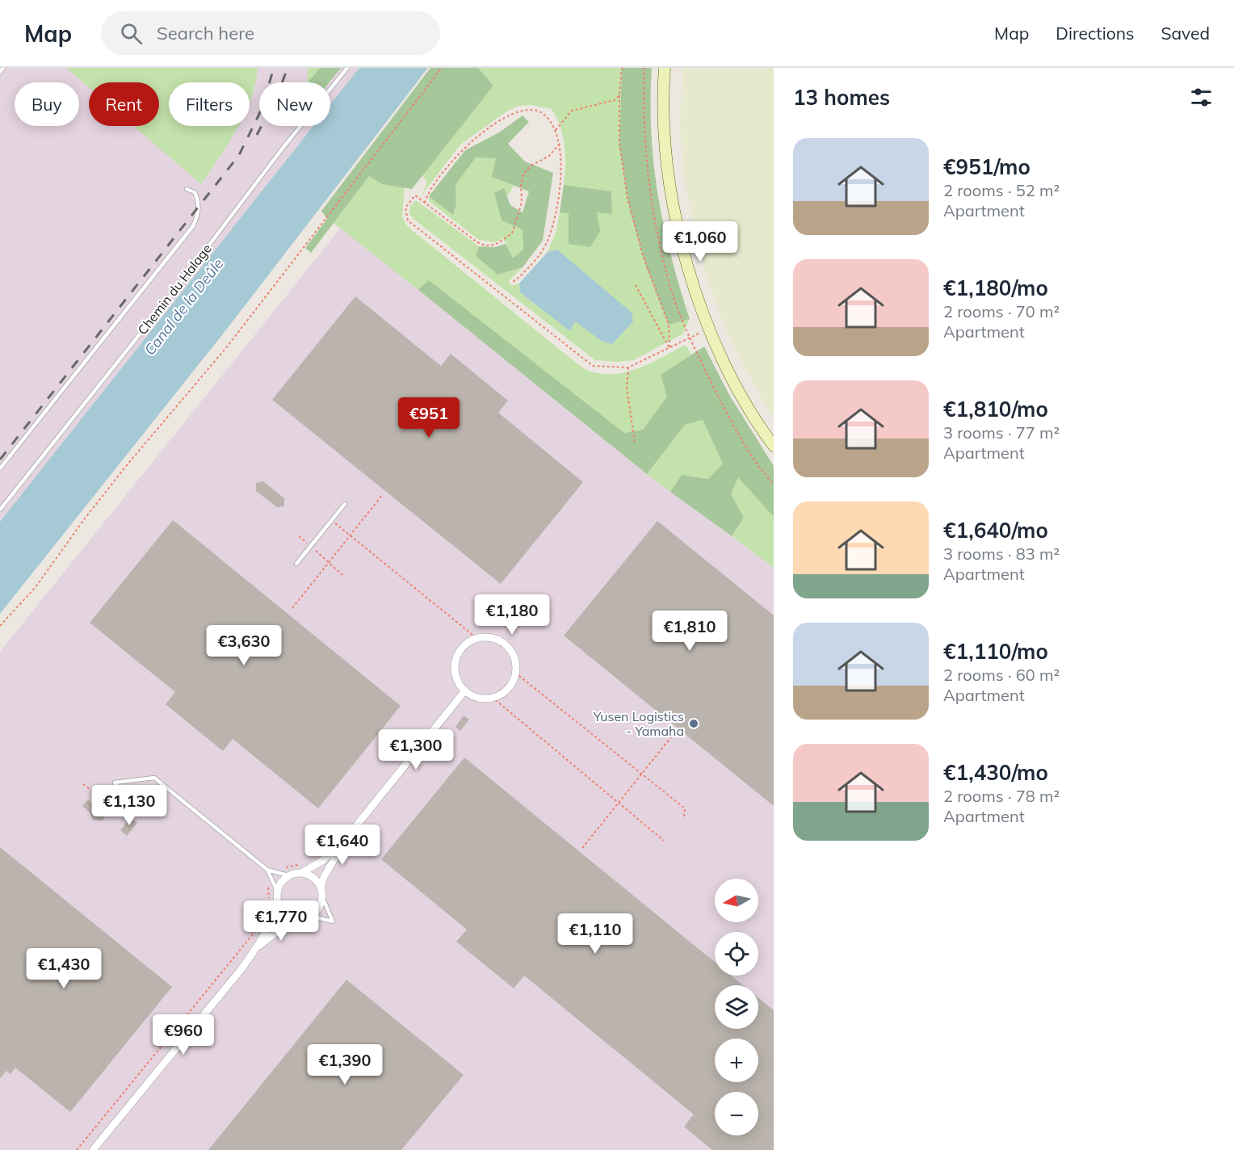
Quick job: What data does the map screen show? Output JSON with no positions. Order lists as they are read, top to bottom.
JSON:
{
  "streets": {
    "lane": ["Chemin du Halage"]
  },
  "water": ["Canal de la Deûle"],
  "places": ["Yusen Logistics - Yamaha"],
  "north": "left",
  "page": {
    "header": "Map",
    "search": "Search here",
    "nav": ["Map", "Directions", "Saved"],
    "heading": "13 homes",
    "chip": [
      "Buy",
      "Rent",
      "Filters",
      "New"
    ],
    "list": [
      {
        "name": "€951/mo",
        "note": "2 rooms · 52 m² · Apartment"
      },
      {
        "name": "€1,180/mo",
        "note": "2 rooms · 70 m² · Apartment"
      },
      {
        "name": "€1,810/mo",
        "note": "3 rooms · 77 m² · Apartment"
      },
      {
        "name": "€1,640/mo",
        "note": "3 rooms · 83 m² · Apartment"
      },
      {
        "name": "€1,110/mo",
        "note": "2 rooms · 60 m² · Apartment"
      },
      {
        "name": "€1,430/mo",
        "note": "2 rooms · 78 m² · Apartment"
      }
    ],
    "price": [
      "€1,060",
      "€951",
      "€1,180",
      "€1,810",
      "€3,630",
      "€1,300",
      "€1,130",
      "€1,640",
      "€1,770",
      "€1,110",
      "€1,430",
      "€960",
      "€1,390"
    ],
    "map_buttons": ["+", "−"]
  }
}
